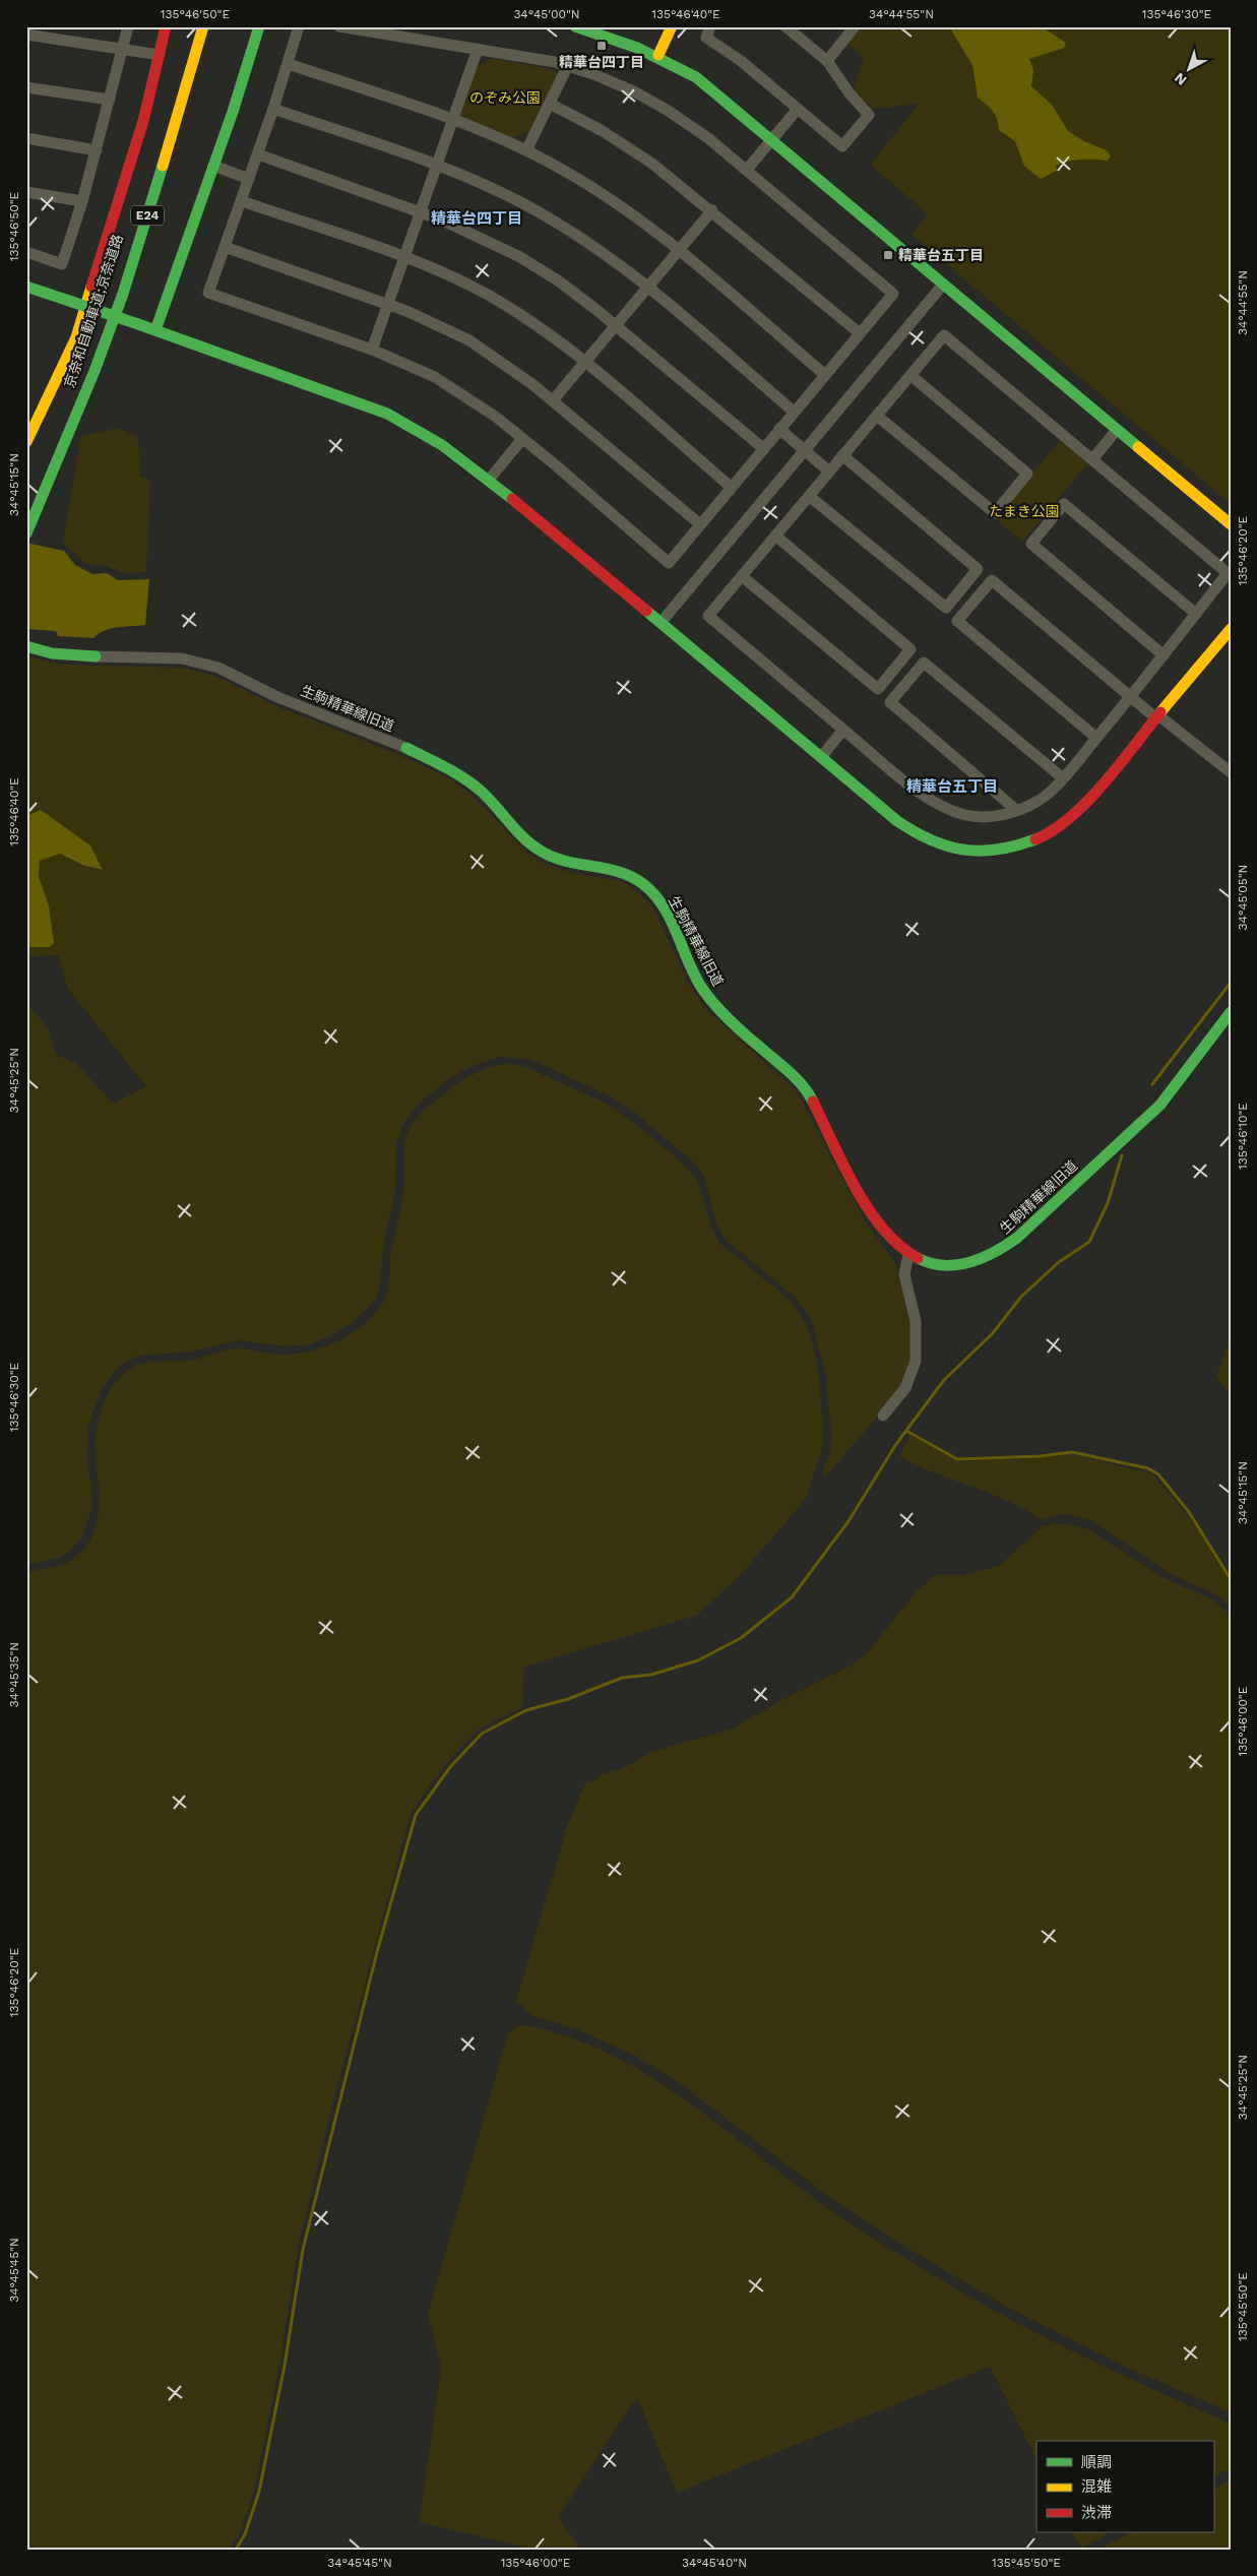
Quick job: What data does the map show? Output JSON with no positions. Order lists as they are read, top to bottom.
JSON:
{
  "streets": {
    "main road": ["E24", "京奈和自動車道;京奈道路", "生駒精華線旧道"]
  },
  "districts": ["精華台四丁目", "精華台五丁目"],
  "parks": ["のぞみ公園", "たまき公園"],
  "places": {
    "transit": ["精華台四丁目", "精華台五丁目"]
  },
  "legend": ["順調", "混雑", "渋滞"],
  "north": "bottom left",
  "coordinates": [
    "135°46'50\"E",
    "34°45'00\"N",
    "135°46'40\"E",
    "34°44'55\"N",
    "135°46'30\"E",
    "34°45'15\"N",
    "135°46'20\"E",
    "34°45'05\"N",
    "34°45'25\"N",
    "135°46'10\"E",
    "34°45'35\"N",
    "135°46'00\"E",
    "34°45'45\"N",
    "135°45'50\"E",
    "34°45'40\"N"
  ]
}
